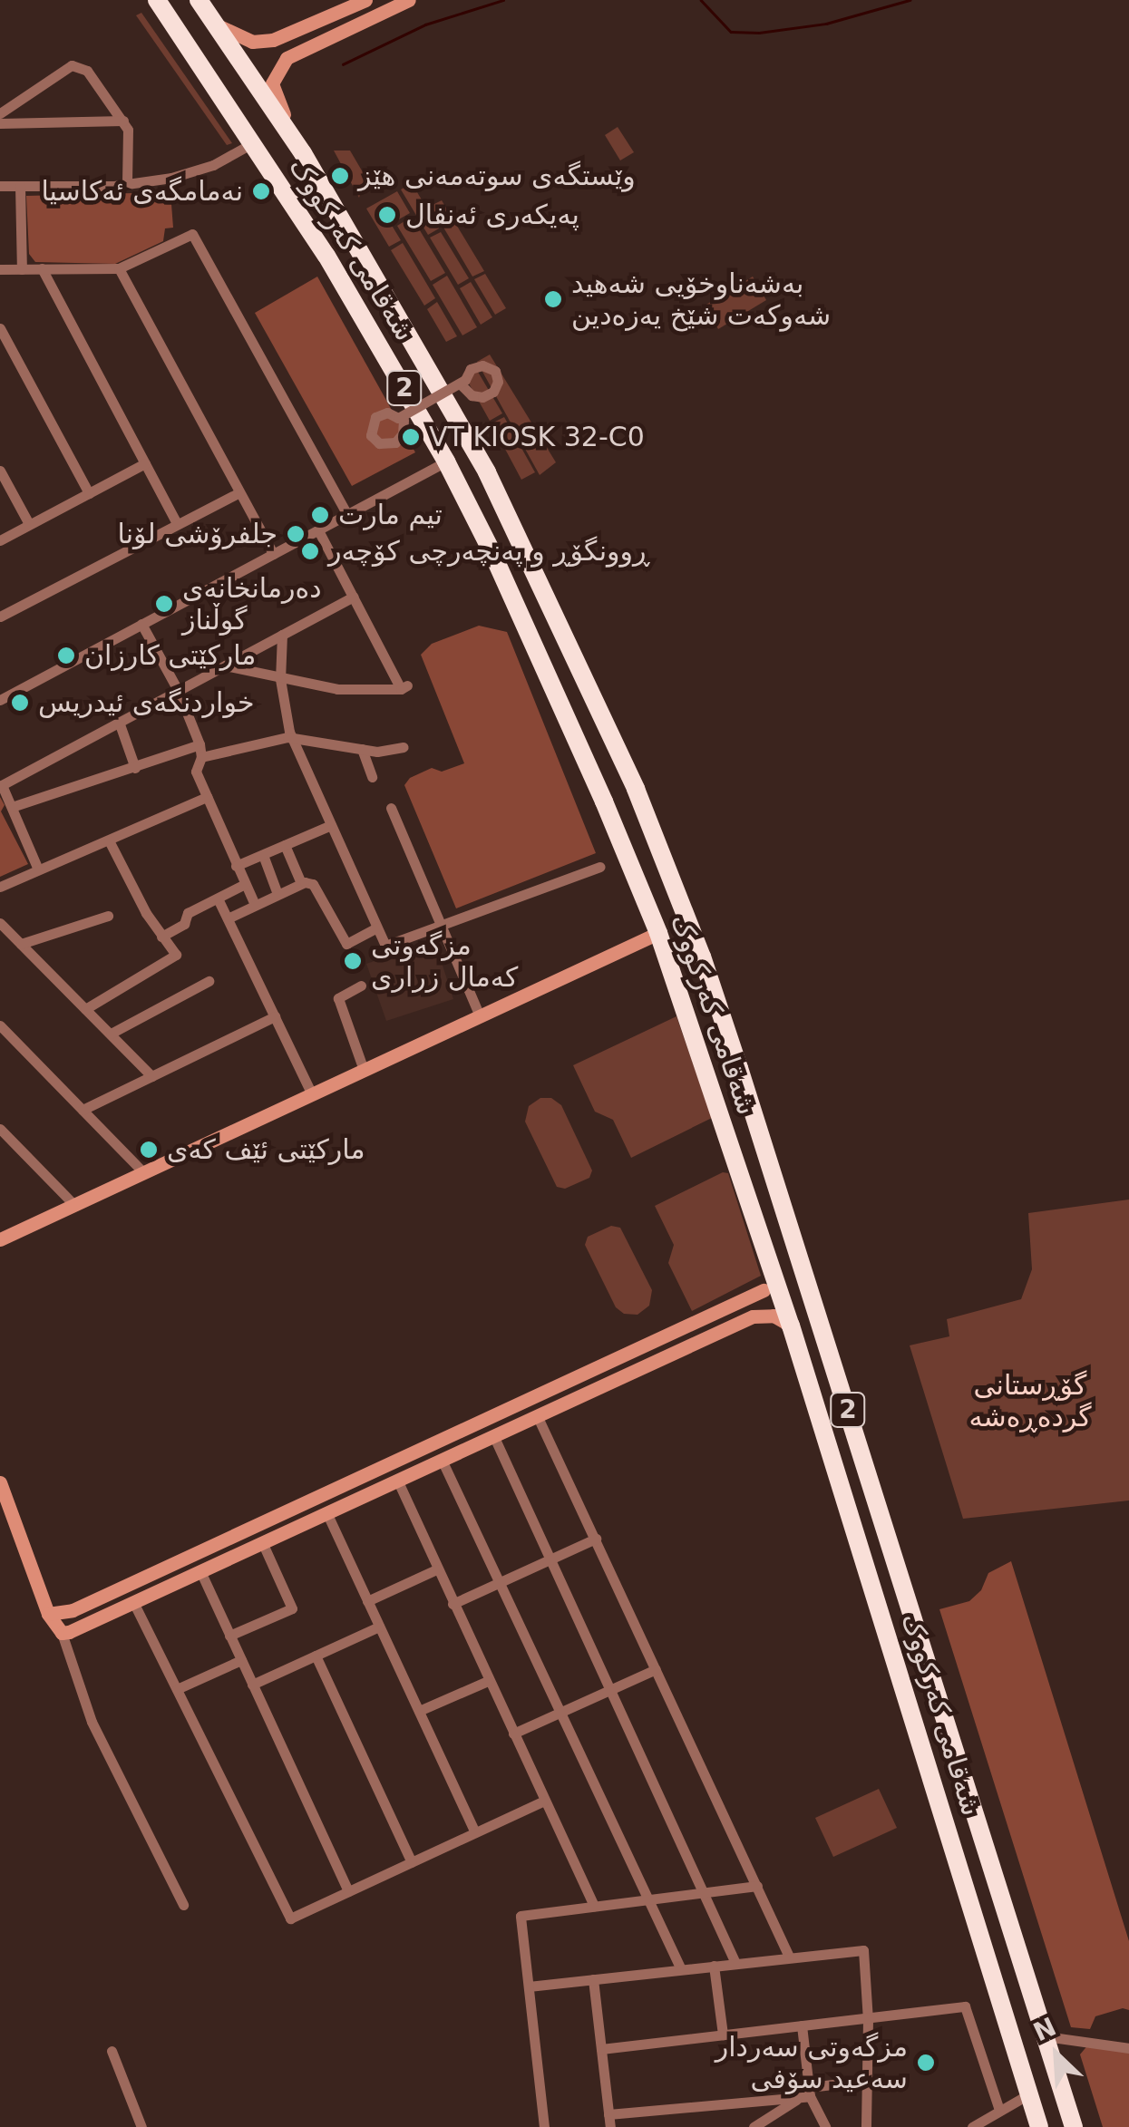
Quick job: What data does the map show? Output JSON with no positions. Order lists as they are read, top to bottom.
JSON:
{
  "streets": {
    "highway": ["شەقامی کەرکووک", "2"]
  },
  "parks": ["گۆڕستانی گردەڕەشە"],
  "places": [
    "وێستگەی سوتەمەنی هێز",
    "نەمامگەی ئەکاسیا",
    "پەیکەری ئەنفال",
    "بەشەناوخۆیی شەهید شەوکەت شێخ یەزەدین",
    "VT KIOSK 32-C0",
    "تیم مارت",
    "جلفرۆشی لۆنا",
    "ڕوونگۆڕ و پەنچەرچی کۆچەر",
    "دەرمانخانەی گوڵناز",
    "مارکێتی کارزان",
    "خواردنگەی ئیدریس",
    "مزگەوتی کەمال زراری",
    "مارکێتی ئێف کەی",
    "مزگەوتی سەردار سەعید سۆفی"
  ],
  "north": "top left"
}
